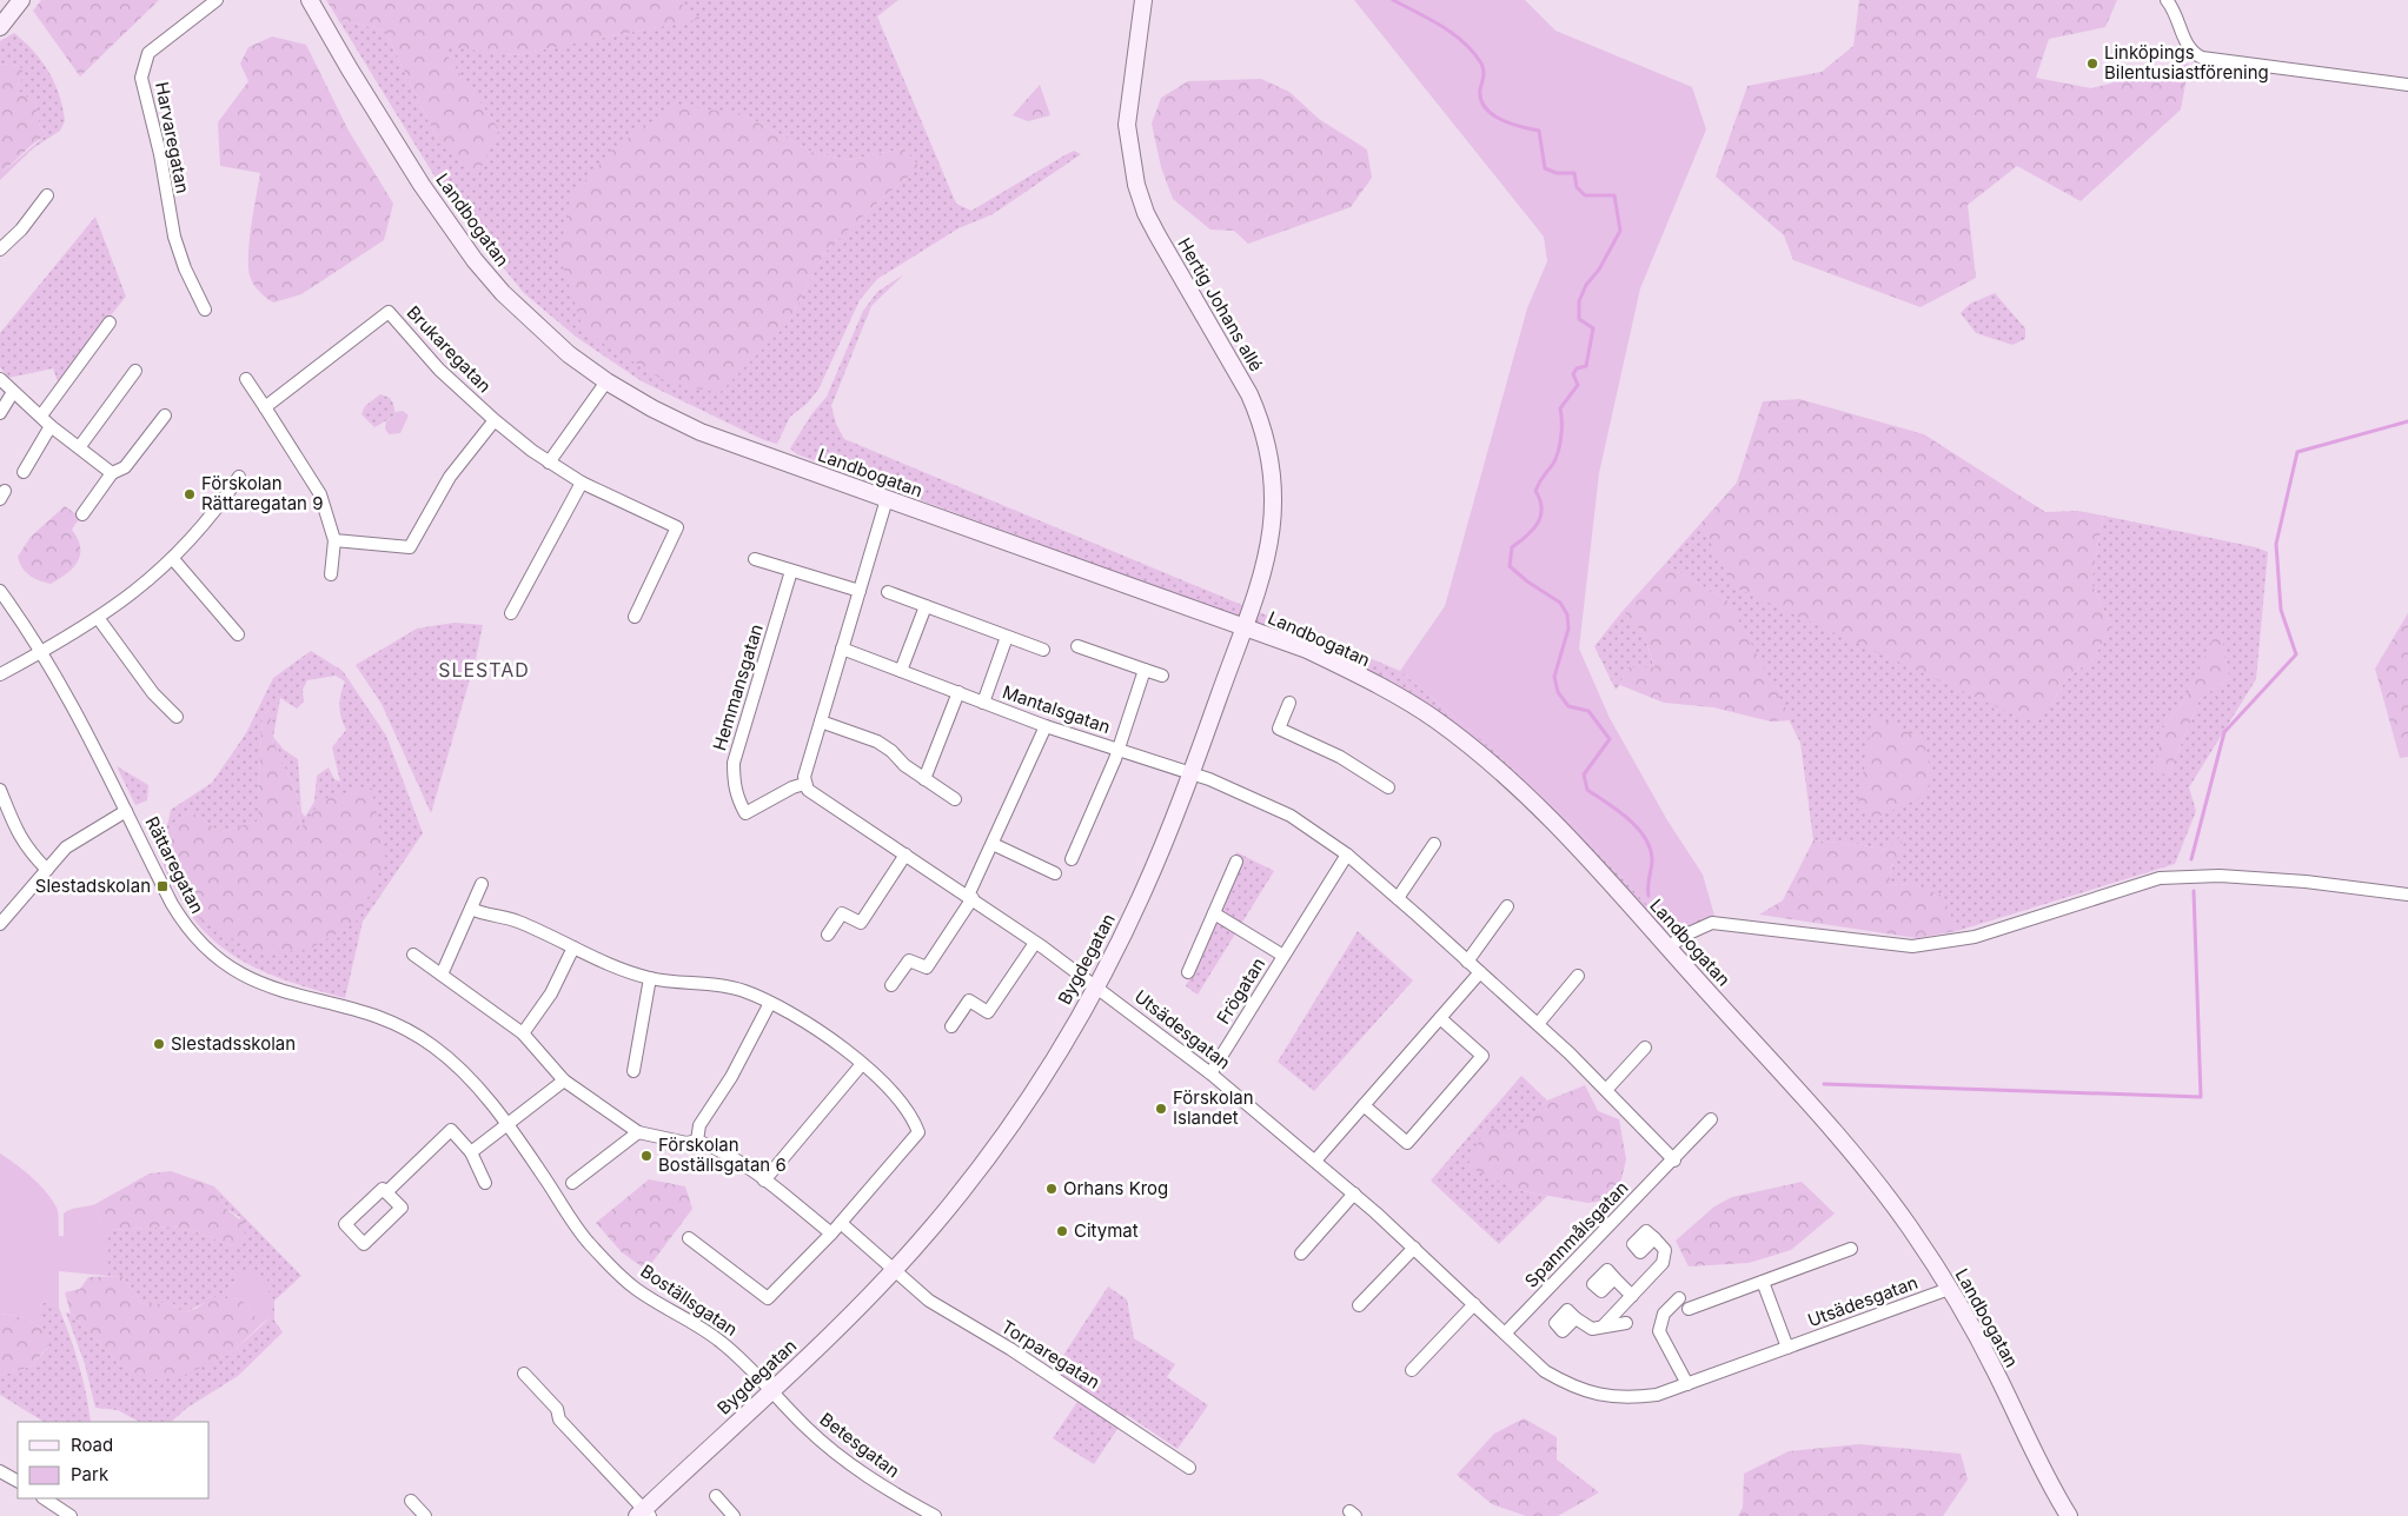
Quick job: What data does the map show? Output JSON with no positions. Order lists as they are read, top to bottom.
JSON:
{
  "streets": {
    "street": [
      "Harvaregatan",
      "Landbogatan",
      "Hertig Johans allé",
      "Brukaregatan",
      "Hemmansgatan",
      "Mantalsgatan",
      "Rättaregatan",
      "Bygdegatan",
      "Frögatan",
      "Utsädesgatan",
      "Spannmålsgatan",
      "Boställsgatan",
      "Torparegatan",
      "Betesgatan"
    ]
  },
  "crossings": [
    ["Landbogatan", "Hertig Johans allé"],
    ["Landbogatan", "Bygdegatan"],
    ["Landbogatan", "Utsädesgatan"],
    ["Hertig Johans allé", "Bygdegatan"],
    ["Mantalsgatan", "Bygdegatan"],
    ["Rättaregatan", "Boställsgatan"],
    ["Bygdegatan", "Utsädesgatan"],
    ["Bygdegatan", "Boställsgatan"],
    ["Bygdegatan", "Torparegatan"],
    ["Bygdegatan", "Betesgatan"],
    ["Frögatan", "Utsädesgatan"],
    ["Utsädesgatan", "Spannmålsgatan"],
    ["Boställsgatan", "Betesgatan"]
  ],
  "districts": ["SLESTAD"],
  "places": {
    "other": [
      "Linköpings Bilentusiastförening",
      "Förskolan Rättaregatan 9",
      "Slestadsskolan",
      "Förskolan Islandet",
      "Förskolan Boställsgatan 6",
      "Orhans Krog",
      "Citymat"
    ],
    "transit": ["Slestadskolan"]
  },
  "legend": ["Road", "Park"]
}
